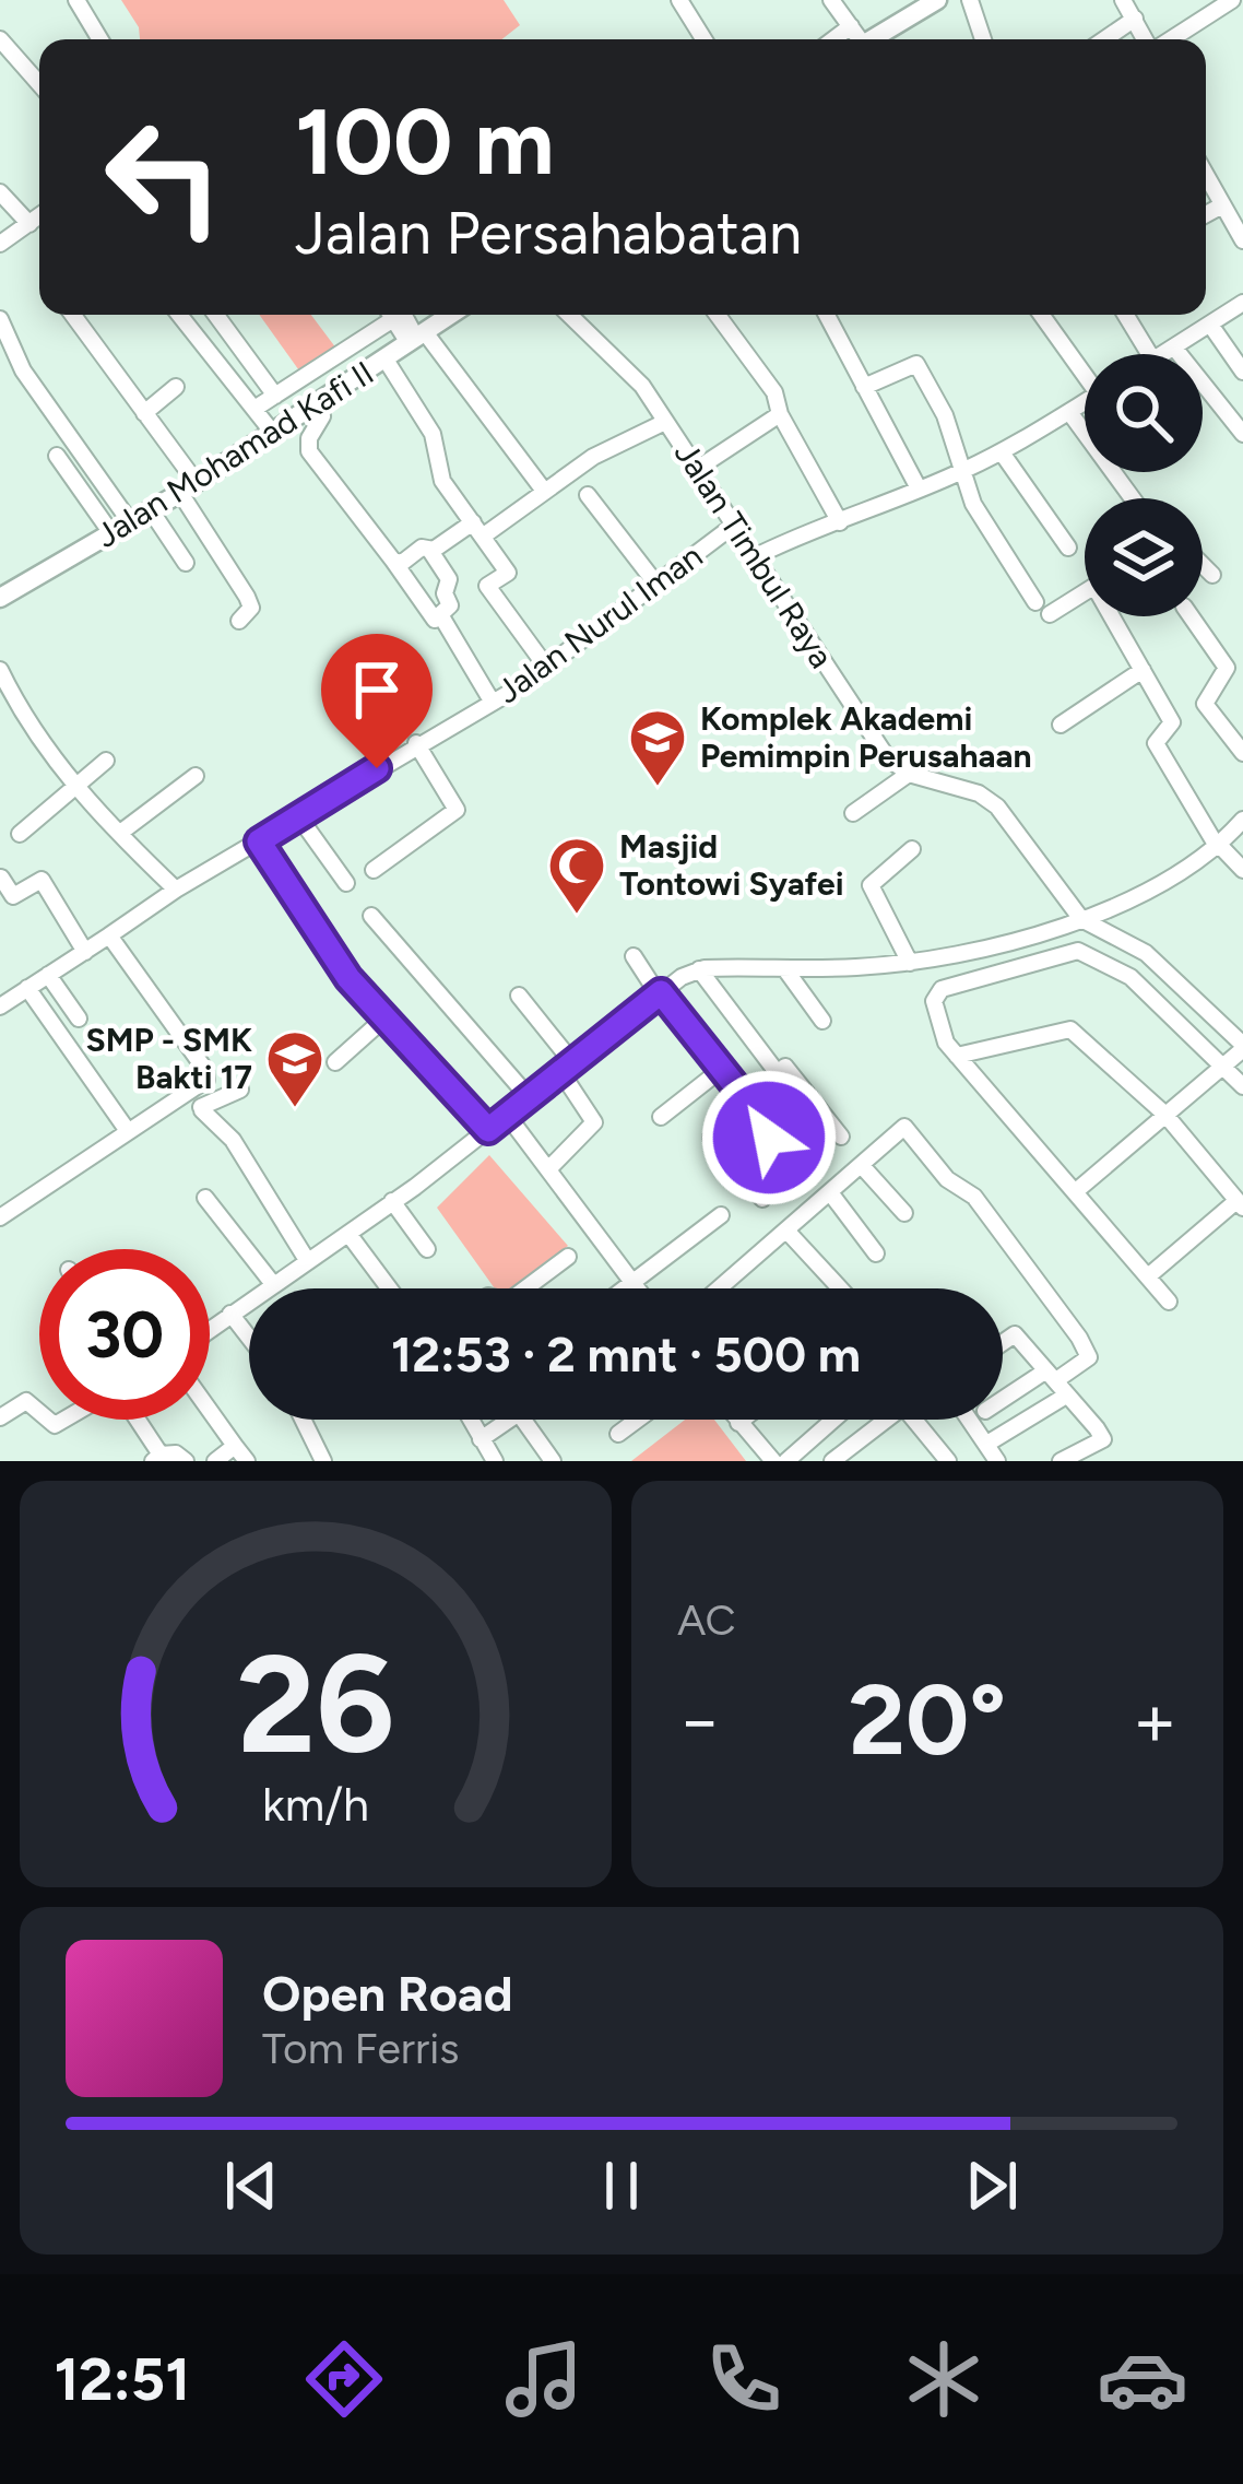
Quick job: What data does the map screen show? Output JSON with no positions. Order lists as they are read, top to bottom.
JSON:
{
  "streets": {
    "main road": ["Jalan Mohamad Kafi II"],
    "street": ["Jalan Timbul Raya", "Jalan Nurul Iman"]
  },
  "crossings": [
    ["Jalan Timbul Raya", "Jalan Nurul Iman"]
  ],
  "places": {
    "school or university": ["Komplek Akademi Pemimpin Perusahaan", "SMP - SMK Bakti 17"],
    "mosque": ["Masjid Tontowi Syafei"]
  },
  "page": {
    "turn": ["100 m", "Jalan Persahabatan"],
    "limit": "30",
    "trip": "12:53 · 2 mnt · 500 m",
    "tile": "AC",
    "heat": ["−", "20°", "+"],
    "song": ["Open Road", "Tom Ferris"],
    "tabs": "12:51",
    "gauge": ["26", "km/h"]
  }
}
